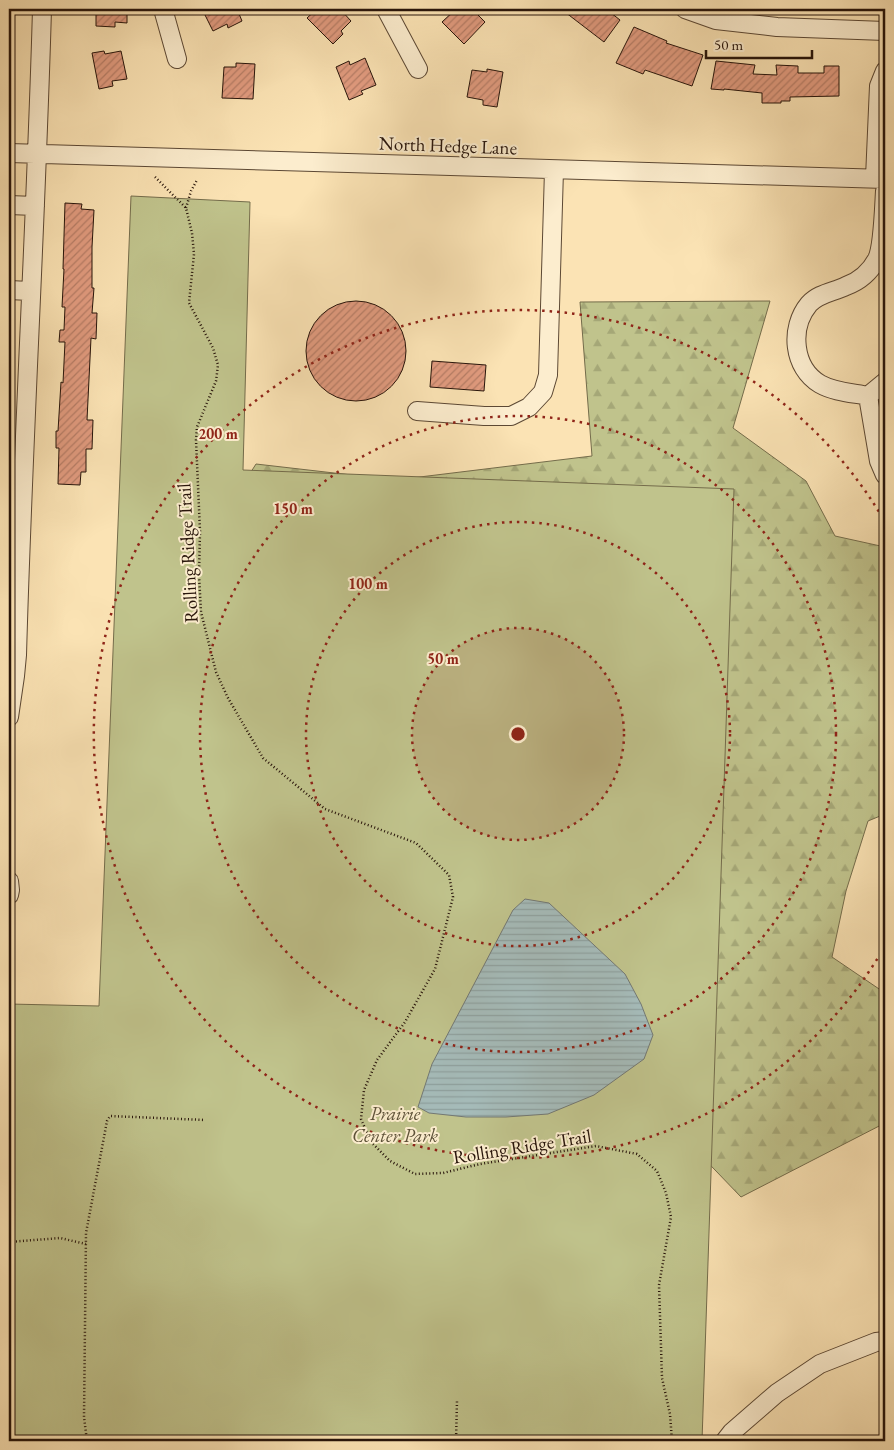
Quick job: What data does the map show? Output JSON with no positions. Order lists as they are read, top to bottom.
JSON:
{
  "streets": {
    "street": ["North Hedge Lane"],
    "path": ["Rolling Ridge Trail"]
  },
  "parks": ["Prairie Center Park"],
  "scale_bar": "50 m",
  "rings": [
    "200 m",
    "150 m",
    "100 m",
    "50 m"
  ]
}
